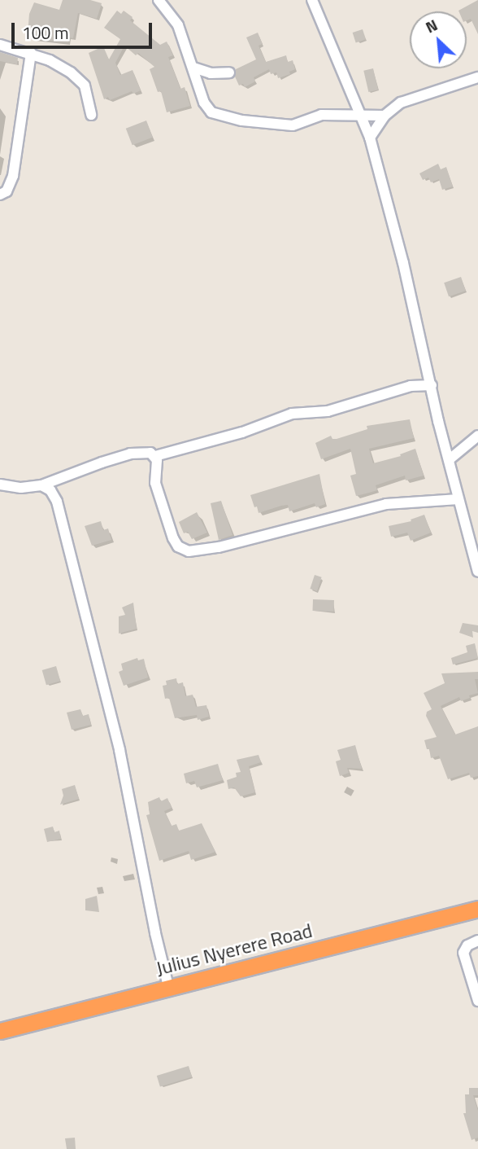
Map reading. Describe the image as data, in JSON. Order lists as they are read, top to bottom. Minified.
{"streets":{"highway":["Julius Nyerere Road"]},"scale_bar":"100 m","north":"top left"}
